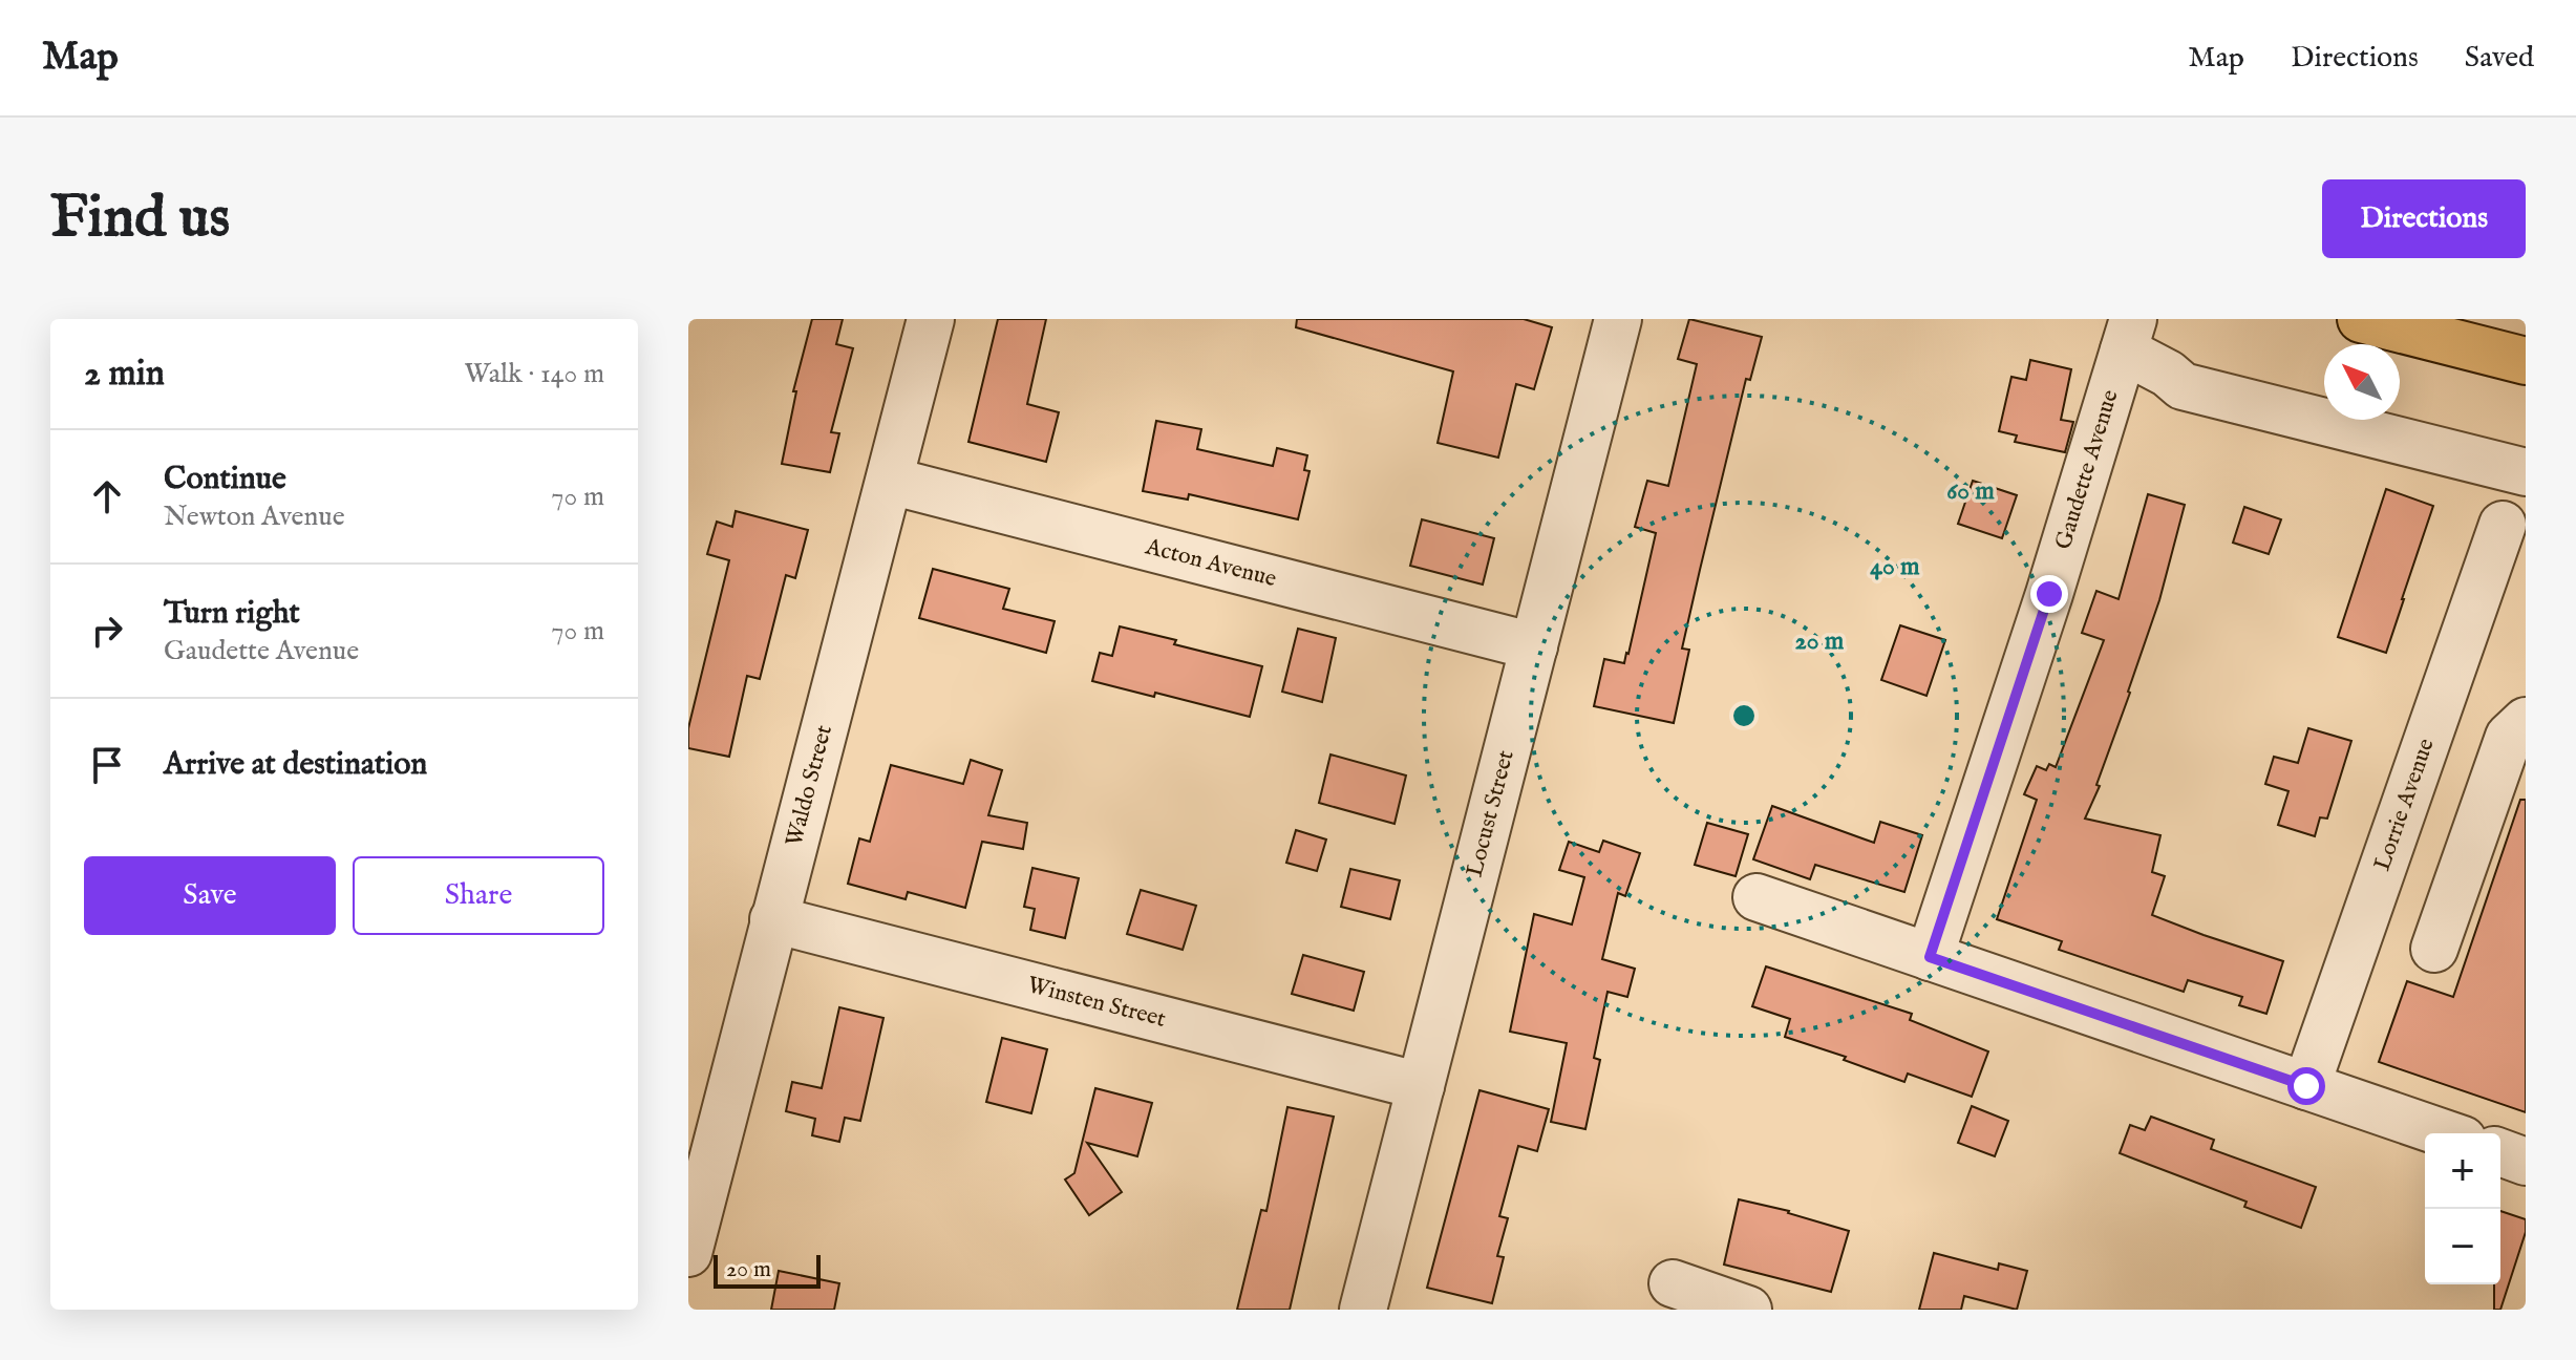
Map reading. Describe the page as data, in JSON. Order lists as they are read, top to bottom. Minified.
{"streets":{"street":["Gaudette Avenue","Acton Avenue","Waldo Street","Lorrie Avenue","Locust Street","Winsten Street"]},"crossings":[["Acton Avenue","Waldo Street"],["Acton Avenue","Locust Street"],["Waldo Street","Winsten Street"],["Locust Street","Winsten Street"]],"scale_bar":"20 m","north":"top left","page":{"header":"Map","nav":["Map","Directions","Saved"],"buttons":["Directions",["Save","Share"]],"title":"Find us","heading":["2 min","Walk · 140 m"],"list":[["Continue","Newton Avenue","70 m"],["Turn right","Gaudette Avenue","70 m"],"Arrive at destination"],"map_buttons":["+","−"],"scale":"20 m"},"rings":["60 m","40 m","20 m"]}
